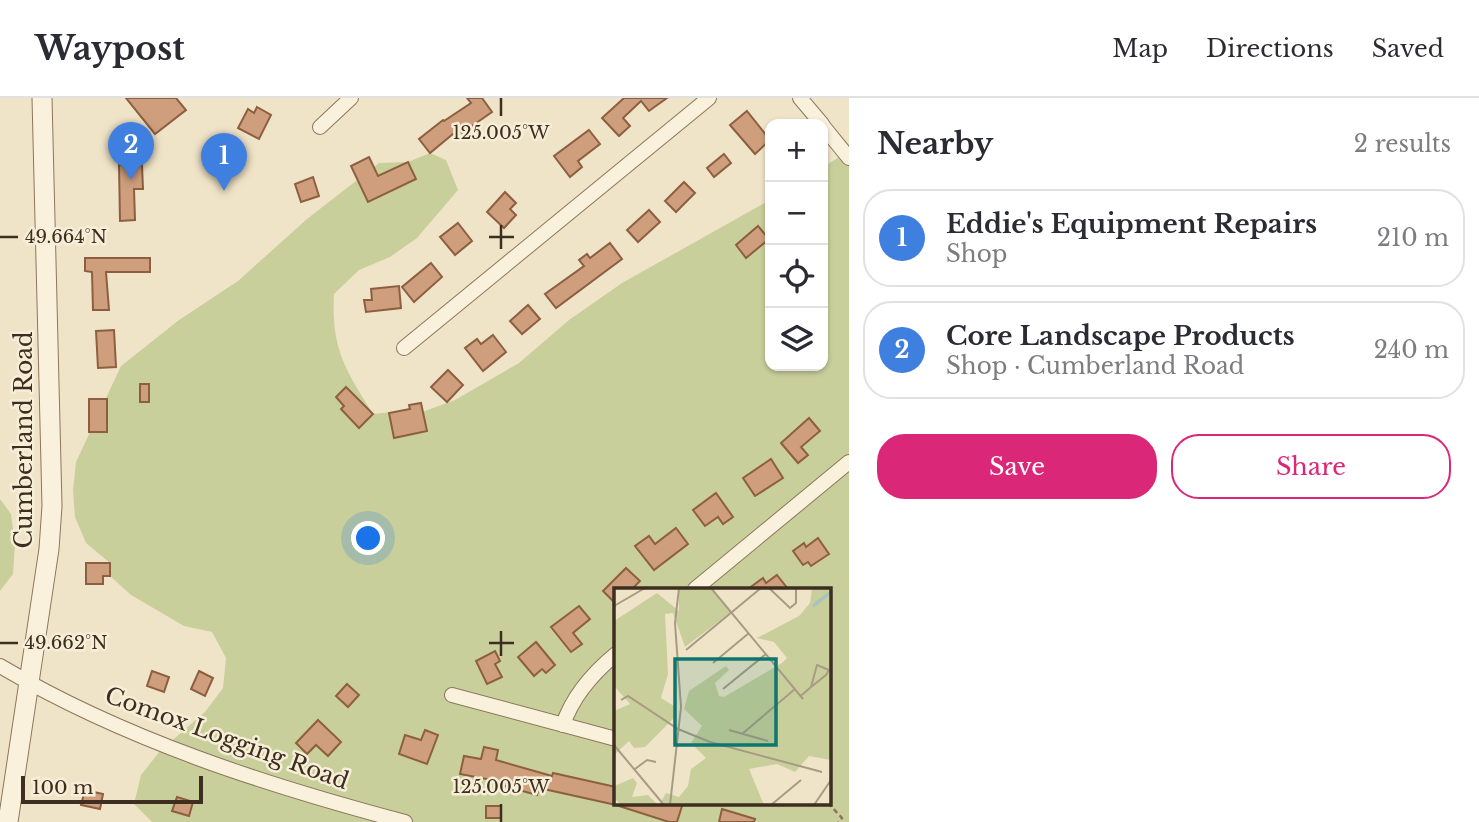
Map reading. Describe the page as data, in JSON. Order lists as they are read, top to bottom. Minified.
{"streets":{"street":["Cumberland Road","Comox Logging Road"]},"crossings":[["Cumberland Road","Comox Logging Road"]],"scale_bar":"100 m","page":{"header":"Waypost","nav":["Map","Directions","Saved"],"heading":["Nearby","2 results"],"map_buttons":["+","−"],"pins":["2","1"],"list":[{"mark":"1","name":"Eddie's Equipment Repairs","note":"Shop","value":"210 m"},{"mark":"2","name":"Core Landscape Products","note":"Shop · Cumberland Road","value":"240 m"}],"buttons":["Save","Share"],"scale":"100 m"},"coordinates":["125.005°W","49.664°N","49.662°N"]}
